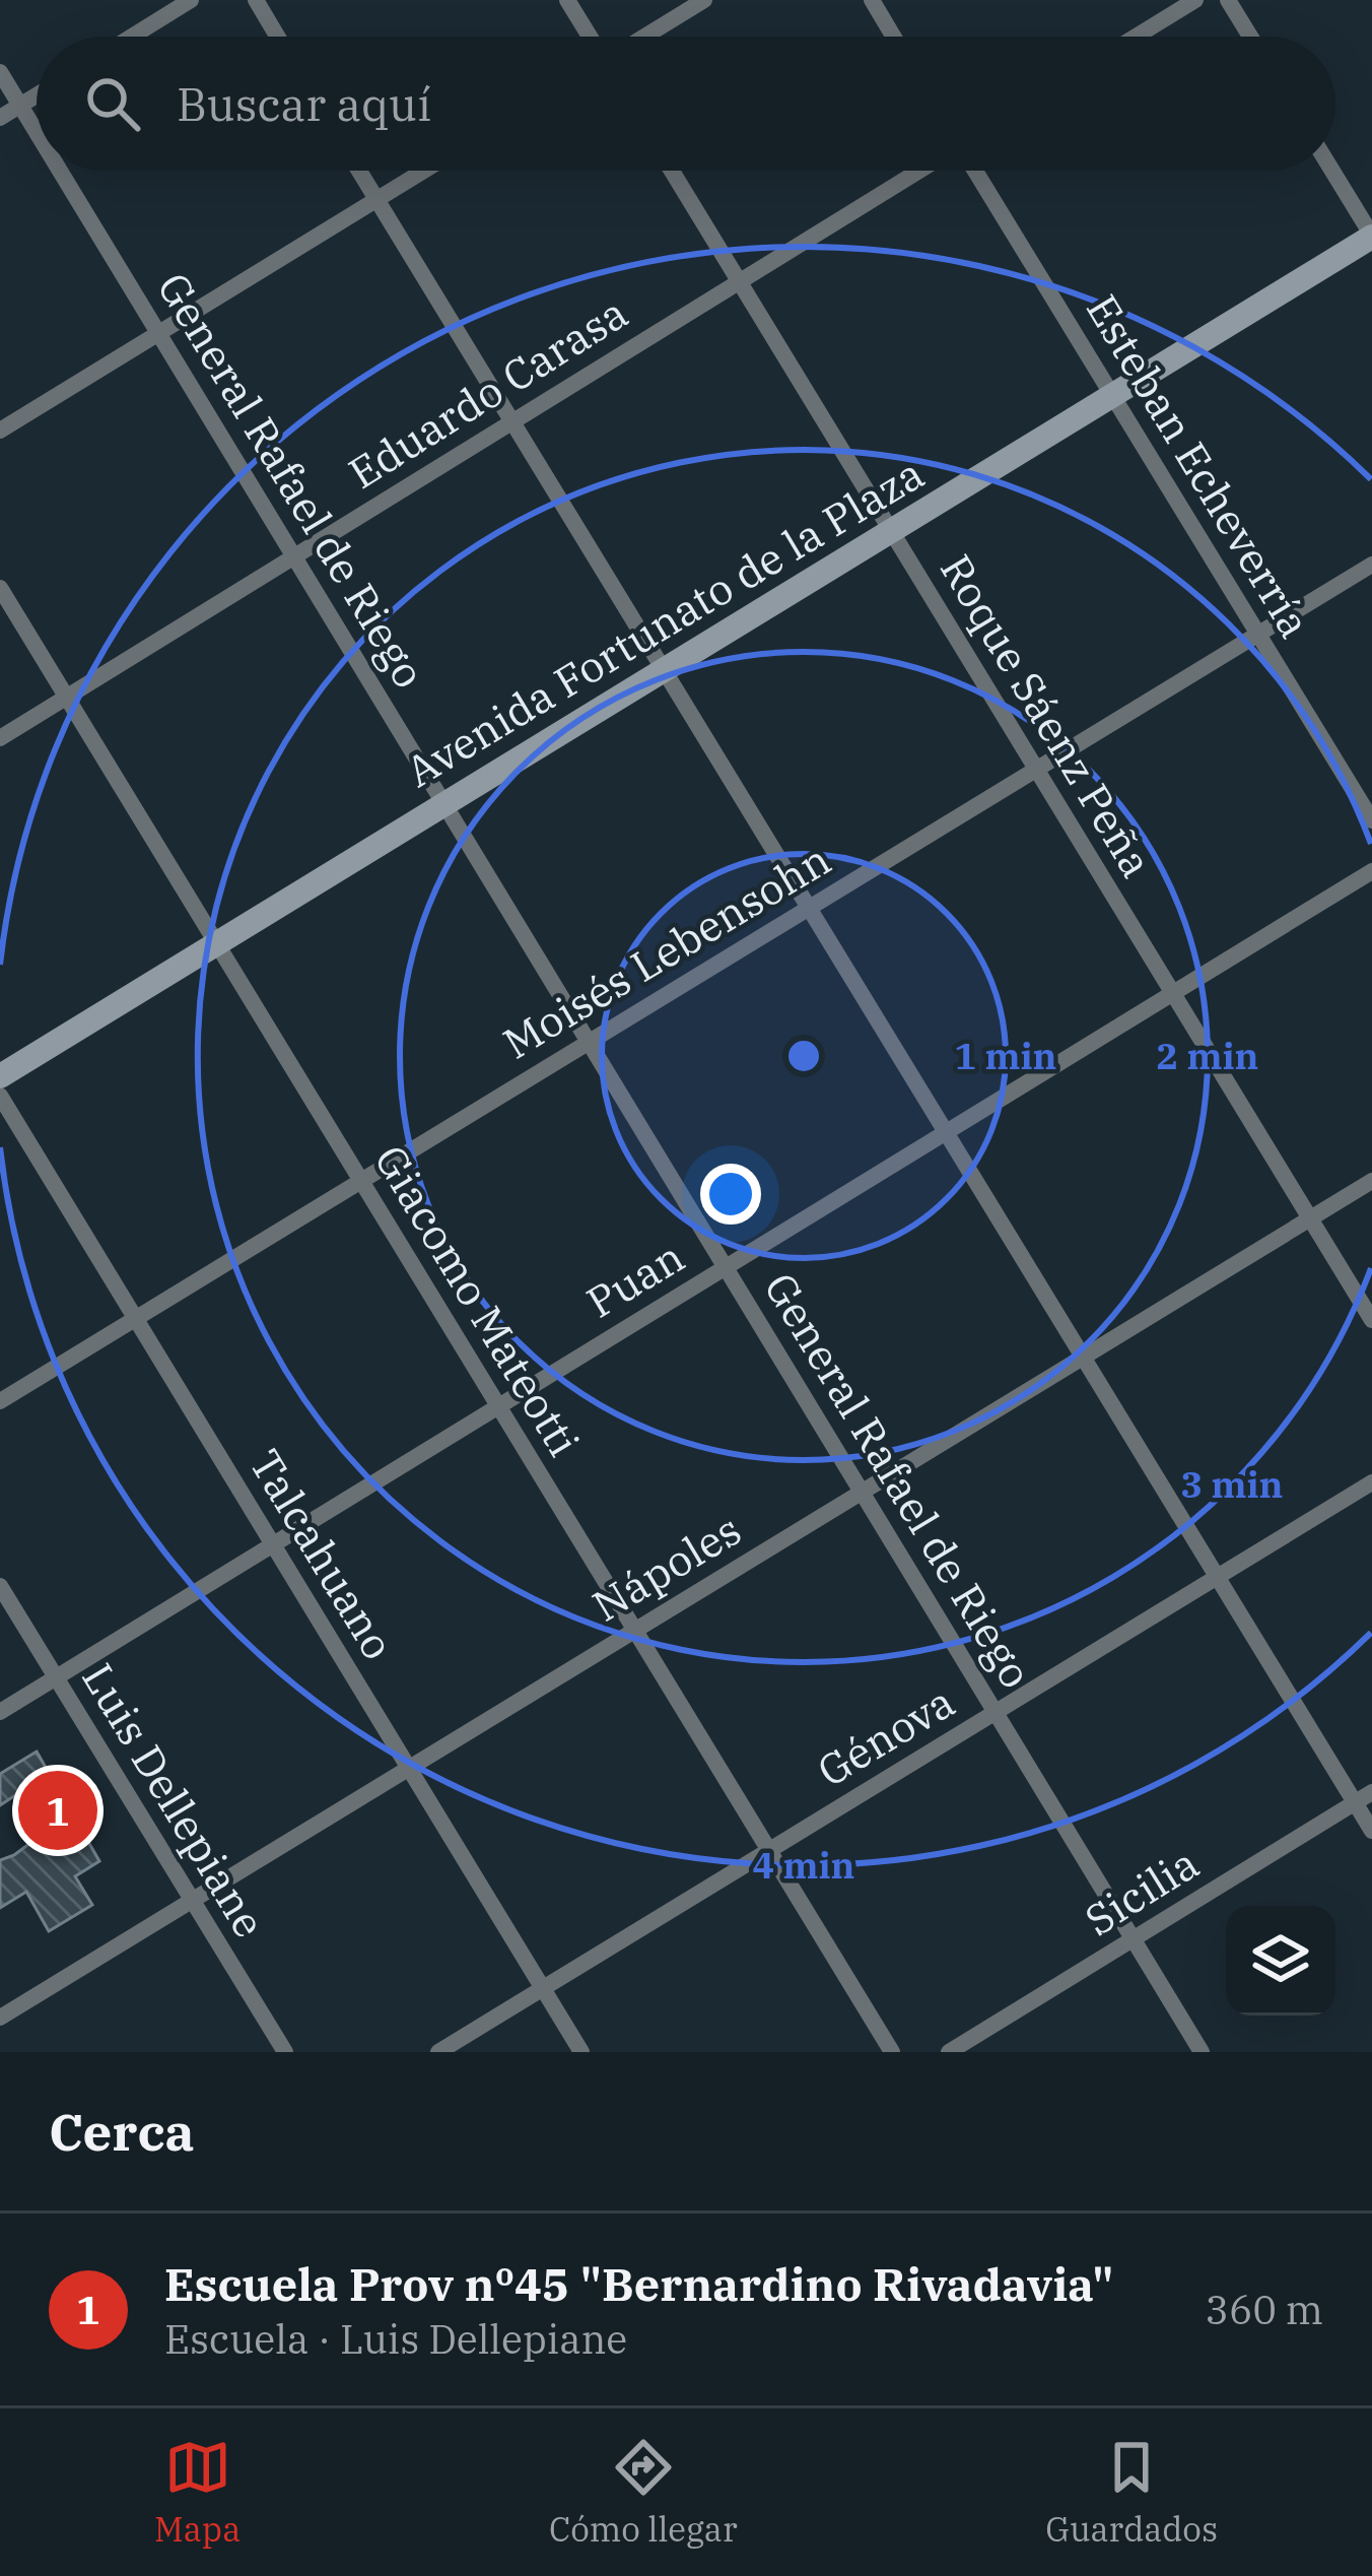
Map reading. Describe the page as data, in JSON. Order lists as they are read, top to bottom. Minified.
{"streets":{"main road":["Avenida Fortunato de la Plaza"],"street":["Eduardo Carasa","Esteban Echeverría","General Rafael de Riego","Roque Sáenz Peña","Moisés Lebensohn","Puan","Giacomo Mateotti","Talcahuano","Nápoles","Génova","Luis Dellepiane","Sicilia"]},"crossings":[["Eduardo Carasa","General Rafael de Riego"],["Eduardo Carasa","Roque Sáenz Peña"],["Eduardo Carasa","Giacomo Mateotti"],["Esteban Echeverría","Avenida Fortunato de la Plaza"],["Esteban Echeverría","Moisés Lebensohn"],["General Rafael de Riego","Avenida Fortunato de la Plaza"],["General Rafael de Riego","Moisés Lebensohn"],["General Rafael de Riego","Puan"],["General Rafael de Riego","Nápoles"],["General Rafael de Riego","Génova"],["General Rafael de Riego","Sicilia"],["Avenida Fortunato de la Plaza","Roque Sáenz Peña"],["Avenida Fortunato de la Plaza","Giacomo Mateotti"],["Roque Sáenz Peña","Moisés Lebensohn"],["Roque Sáenz Peña","Puan"],["Roque Sáenz Peña","Nápoles"],["Moisés Lebensohn","Giacomo Mateotti"],["Moisés Lebensohn","Talcahuano"],["Puan","Giacomo Mateotti"],["Puan","Talcahuano"],["Puan","Luis Dellepiane"],["Giacomo Mateotti","Nápoles"],["Giacomo Mateotti","Génova"],["Talcahuano","Nápoles"],["Talcahuano","Génova"],["Nápoles","Luis Dellepiane"]],"page":{"search":"Buscar aquí","pins":"1","heading":"Cerca","list":[{"mark":"1","name":"Escuela Prov nº45 \"Bernardino Rivadavia\"","note":"Escuela · Luis Dellepiane","value":"360 m"}],"nav":["Mapa","Cómo llegar","Guardados"]},"rings":["1 min","2 min","3 min","4 min"]}
